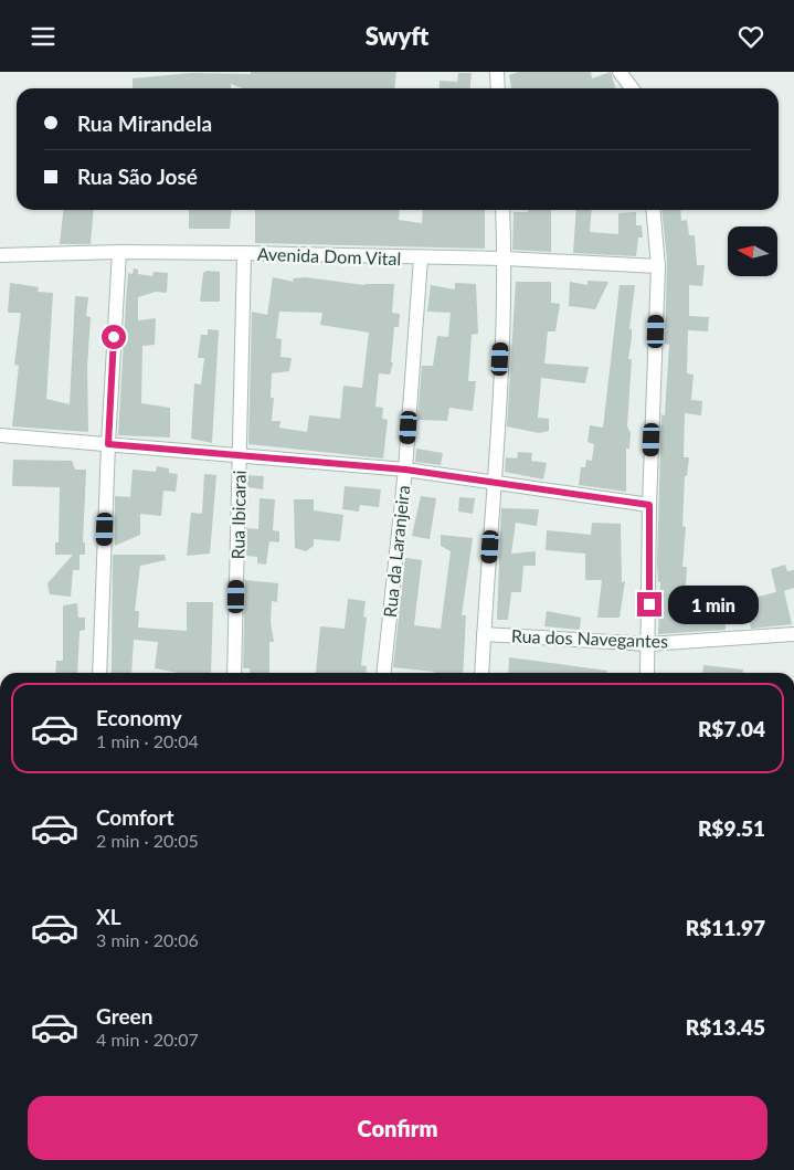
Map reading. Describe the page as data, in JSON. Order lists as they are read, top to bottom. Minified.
{"streets":{"street":["Avenida Dom Vital","Rua Ibicarai","Rua da Laranjeira","Rua dos Navegantes"]},"crossings":[["Avenida Dom Vital","Rua Ibicarai"],["Avenida Dom Vital","Rua da Laranjeira"]],"north":"left","page":{"header":"Swyft","banner":["Rua Mirandela","Rua São José"],"bubble":"1 min","list":[{"name":"Economy","note":"1 min · 20:04","value":"R$7.04"},{"name":"Comfort","note":"2 min · 20:05","value":"R$9.51"},{"name":"XL","note":"3 min · 20:06","value":"R$11.97"},{"name":"Green","note":"4 min · 20:07","value":"R$13.45"}],"buttons":"Confirm"}}
